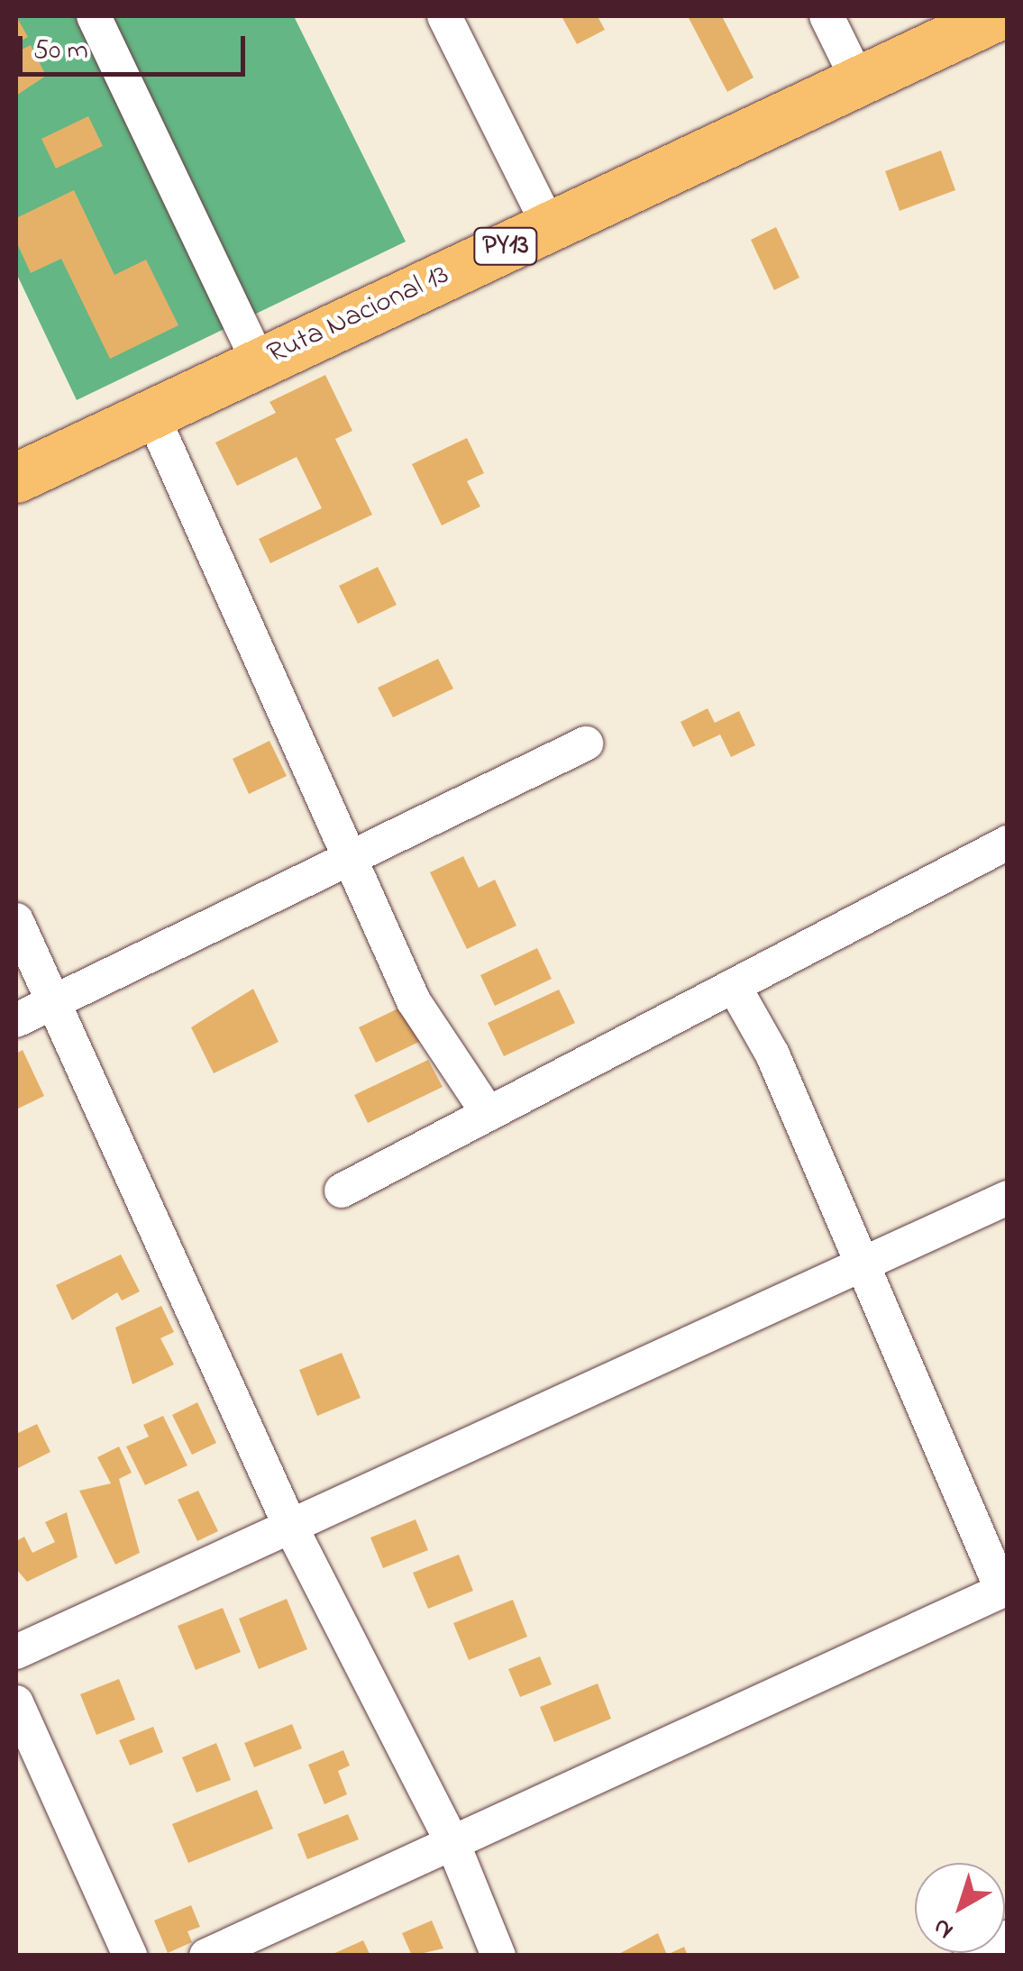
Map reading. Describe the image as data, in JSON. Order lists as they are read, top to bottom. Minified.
{"streets":{"highway":["PY13","Ruta Nacional 13"]},"scale_bar":"50 m","north":"bottom left"}
